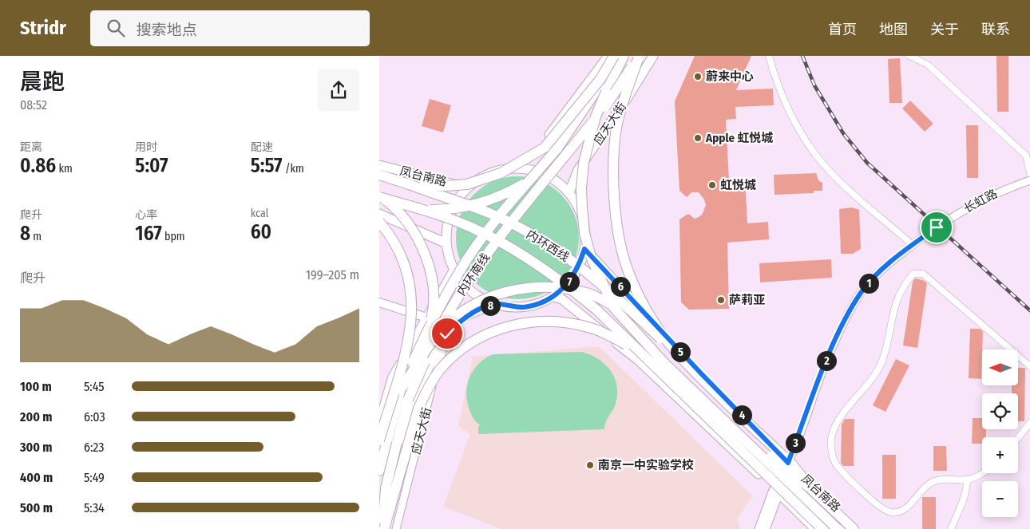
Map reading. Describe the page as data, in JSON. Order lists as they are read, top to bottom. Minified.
{"streets":{"highway":["凤台南路","内环西线","内环南线"],"main road":["应天大街"],"street":["长虹路"]},"crossings":[["应天大街","凤台南路"],["凤台南路","长虹路"],["凤台南路","内环西线"]],"places":["蔚来中心","Apple 虹悦城","虹悦城","萨莉亚","南京一中实验学校"],"north":"left","page":{"header":"Stridr","search":"搜索地点","nav":["首页","地图","关于","联系"],"heading":["晨跑","08:52"],"stats":[["距离","0.86 km"],["用时","5:07"],["配速","5:57 /km"],["爬升","8 m"],["心率","167 bpm"],["kcal","60"]],"chart":["爬升","199–205 m"],"pins":["7","1","6","8","5","2","4","3"],"map_buttons":["+","−"],"list":[{"name":"100 m","note":"5:45"},{"name":"200 m","note":"6:03"},{"name":"300 m","note":"6:23"},{"name":"400 m","note":"5:49"},{"name":"500 m","note":"5:34"}]}}
